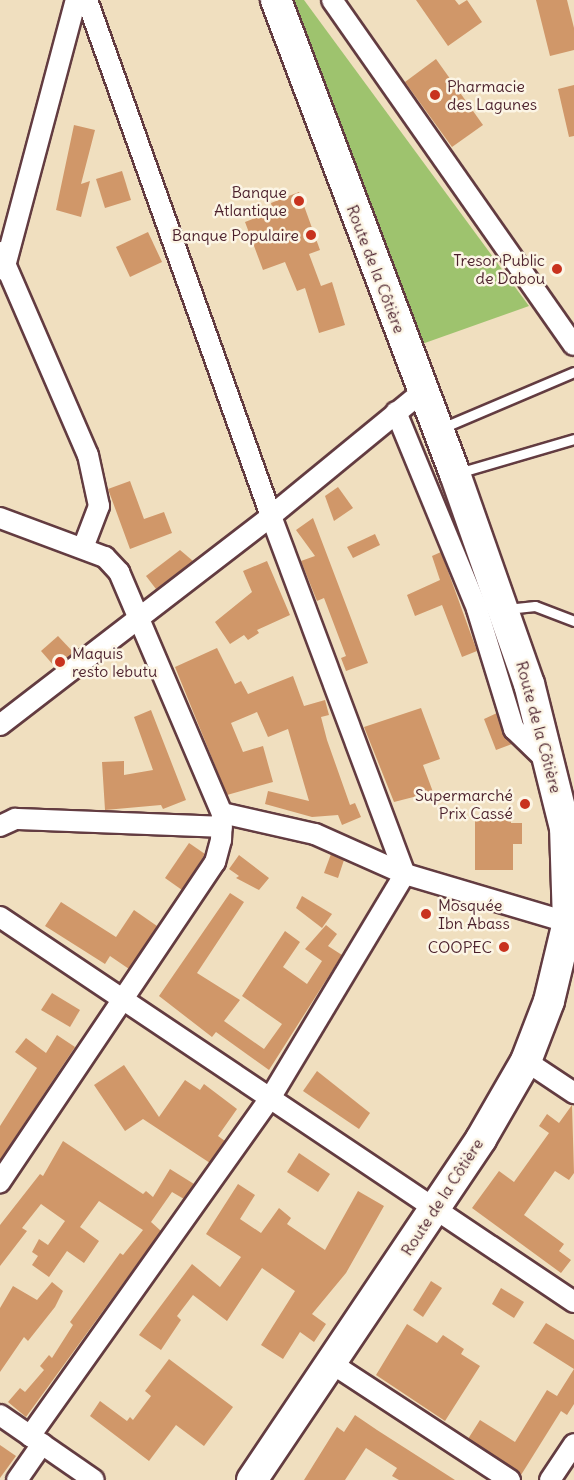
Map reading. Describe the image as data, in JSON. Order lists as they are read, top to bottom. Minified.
{"streets":{"main road":["Route de la Côtière"]},"places":["Pharmacie des Lagunes","Banque Atlantique","Banque Populaire","Tresor Public de Dabou","Maquis resto lebutu","Supermarché Prix Cassé","Mosquée Ibn Abass","COOPEC"]}
